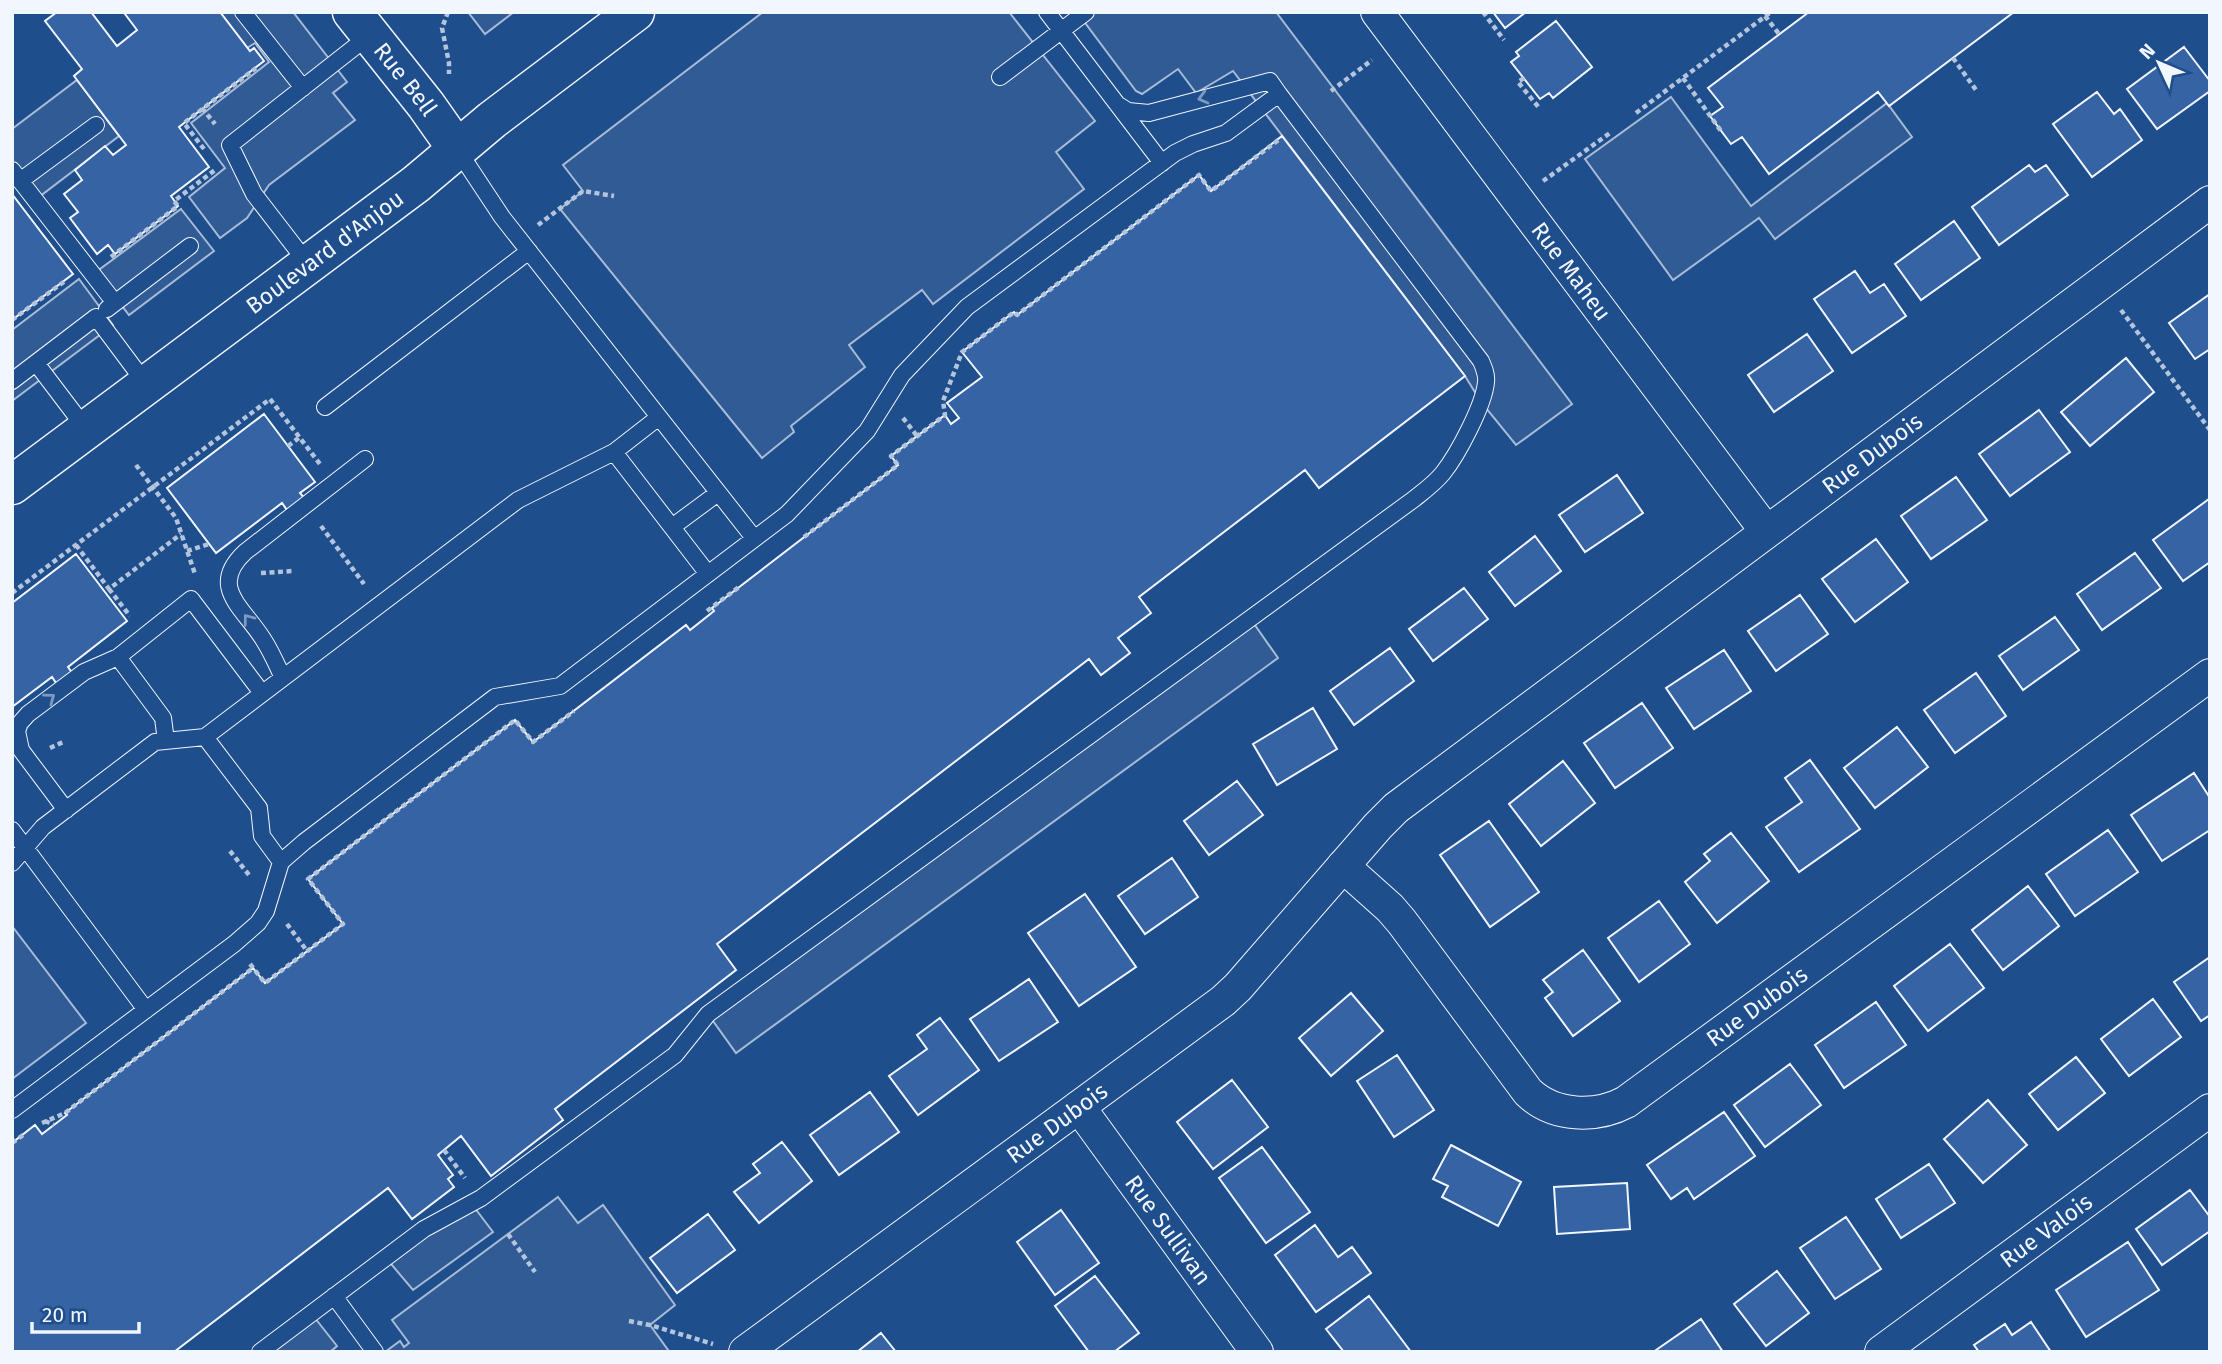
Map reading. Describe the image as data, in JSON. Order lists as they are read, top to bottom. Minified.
{"streets":{"street":["Rue Bell","Boulevard d'Anjou","Rue Maheu","Rue Dubois","Rue Sullivan","Rue Valois"]},"crossings":[["Rue Bell","Boulevard d'Anjou"],["Rue Maheu","Rue Dubois"],["Rue Dubois","Rue Sullivan"]],"scale_bar":"20 m","north":"top left"}
